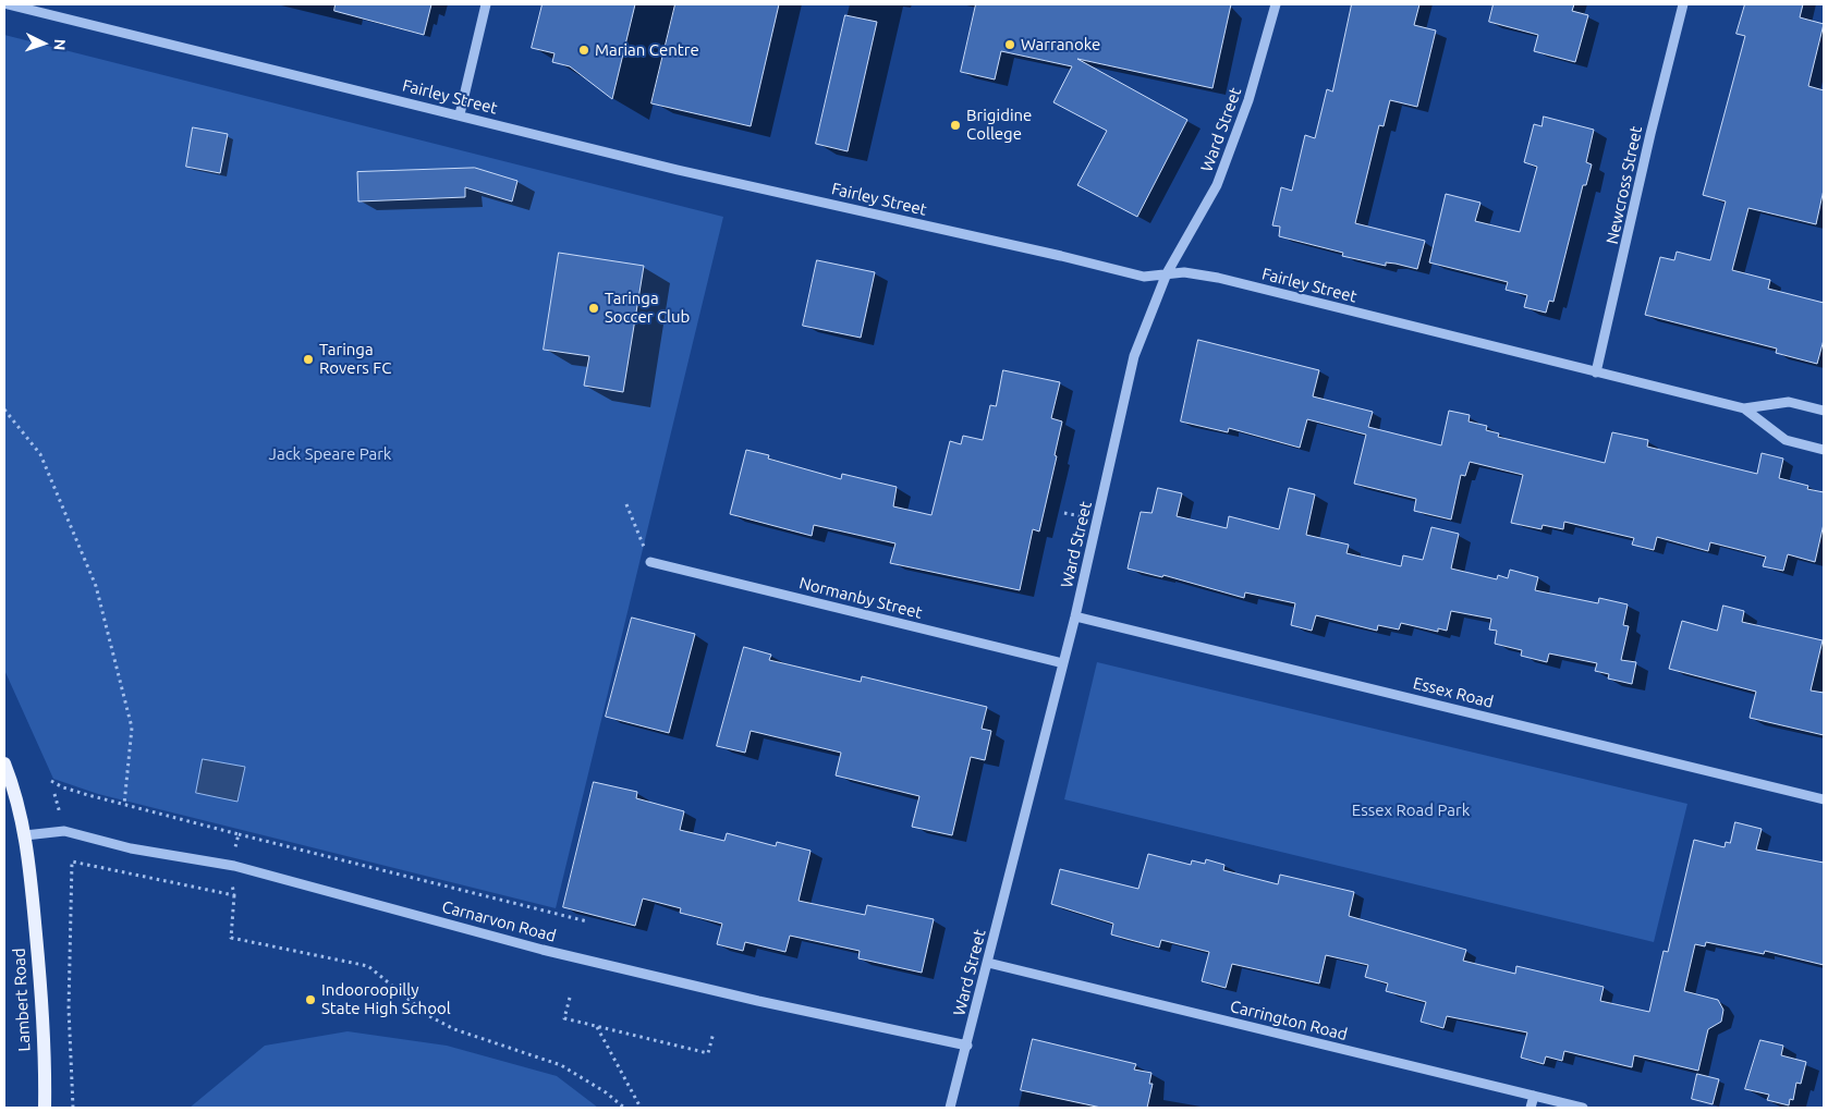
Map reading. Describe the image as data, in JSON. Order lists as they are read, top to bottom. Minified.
{"streets":{"main road":["Lambert Road"],"street":["Fairley Street","Ward Street","Newcross Street","Normanby Street","Essex Road","Carnarvon Road","Carrington Road"]},"crossings":[["Fairley Street","Ward Street"],["Fairley Street","Newcross Street"],["Ward Street","Normanby Street"],["Ward Street","Essex Road"],["Ward Street","Carnarvon Road"],["Ward Street","Carrington Road"],["Carnarvon Road","Lambert Road"]],"parks":["Jack Speare Park","Essex Road Park"],"places":["Warranoke","Marian Centre","Brigidine College","Taringa Soccer Club","Taringa Rovers FC","Indooroopilly State High School"],"north":"right"}
